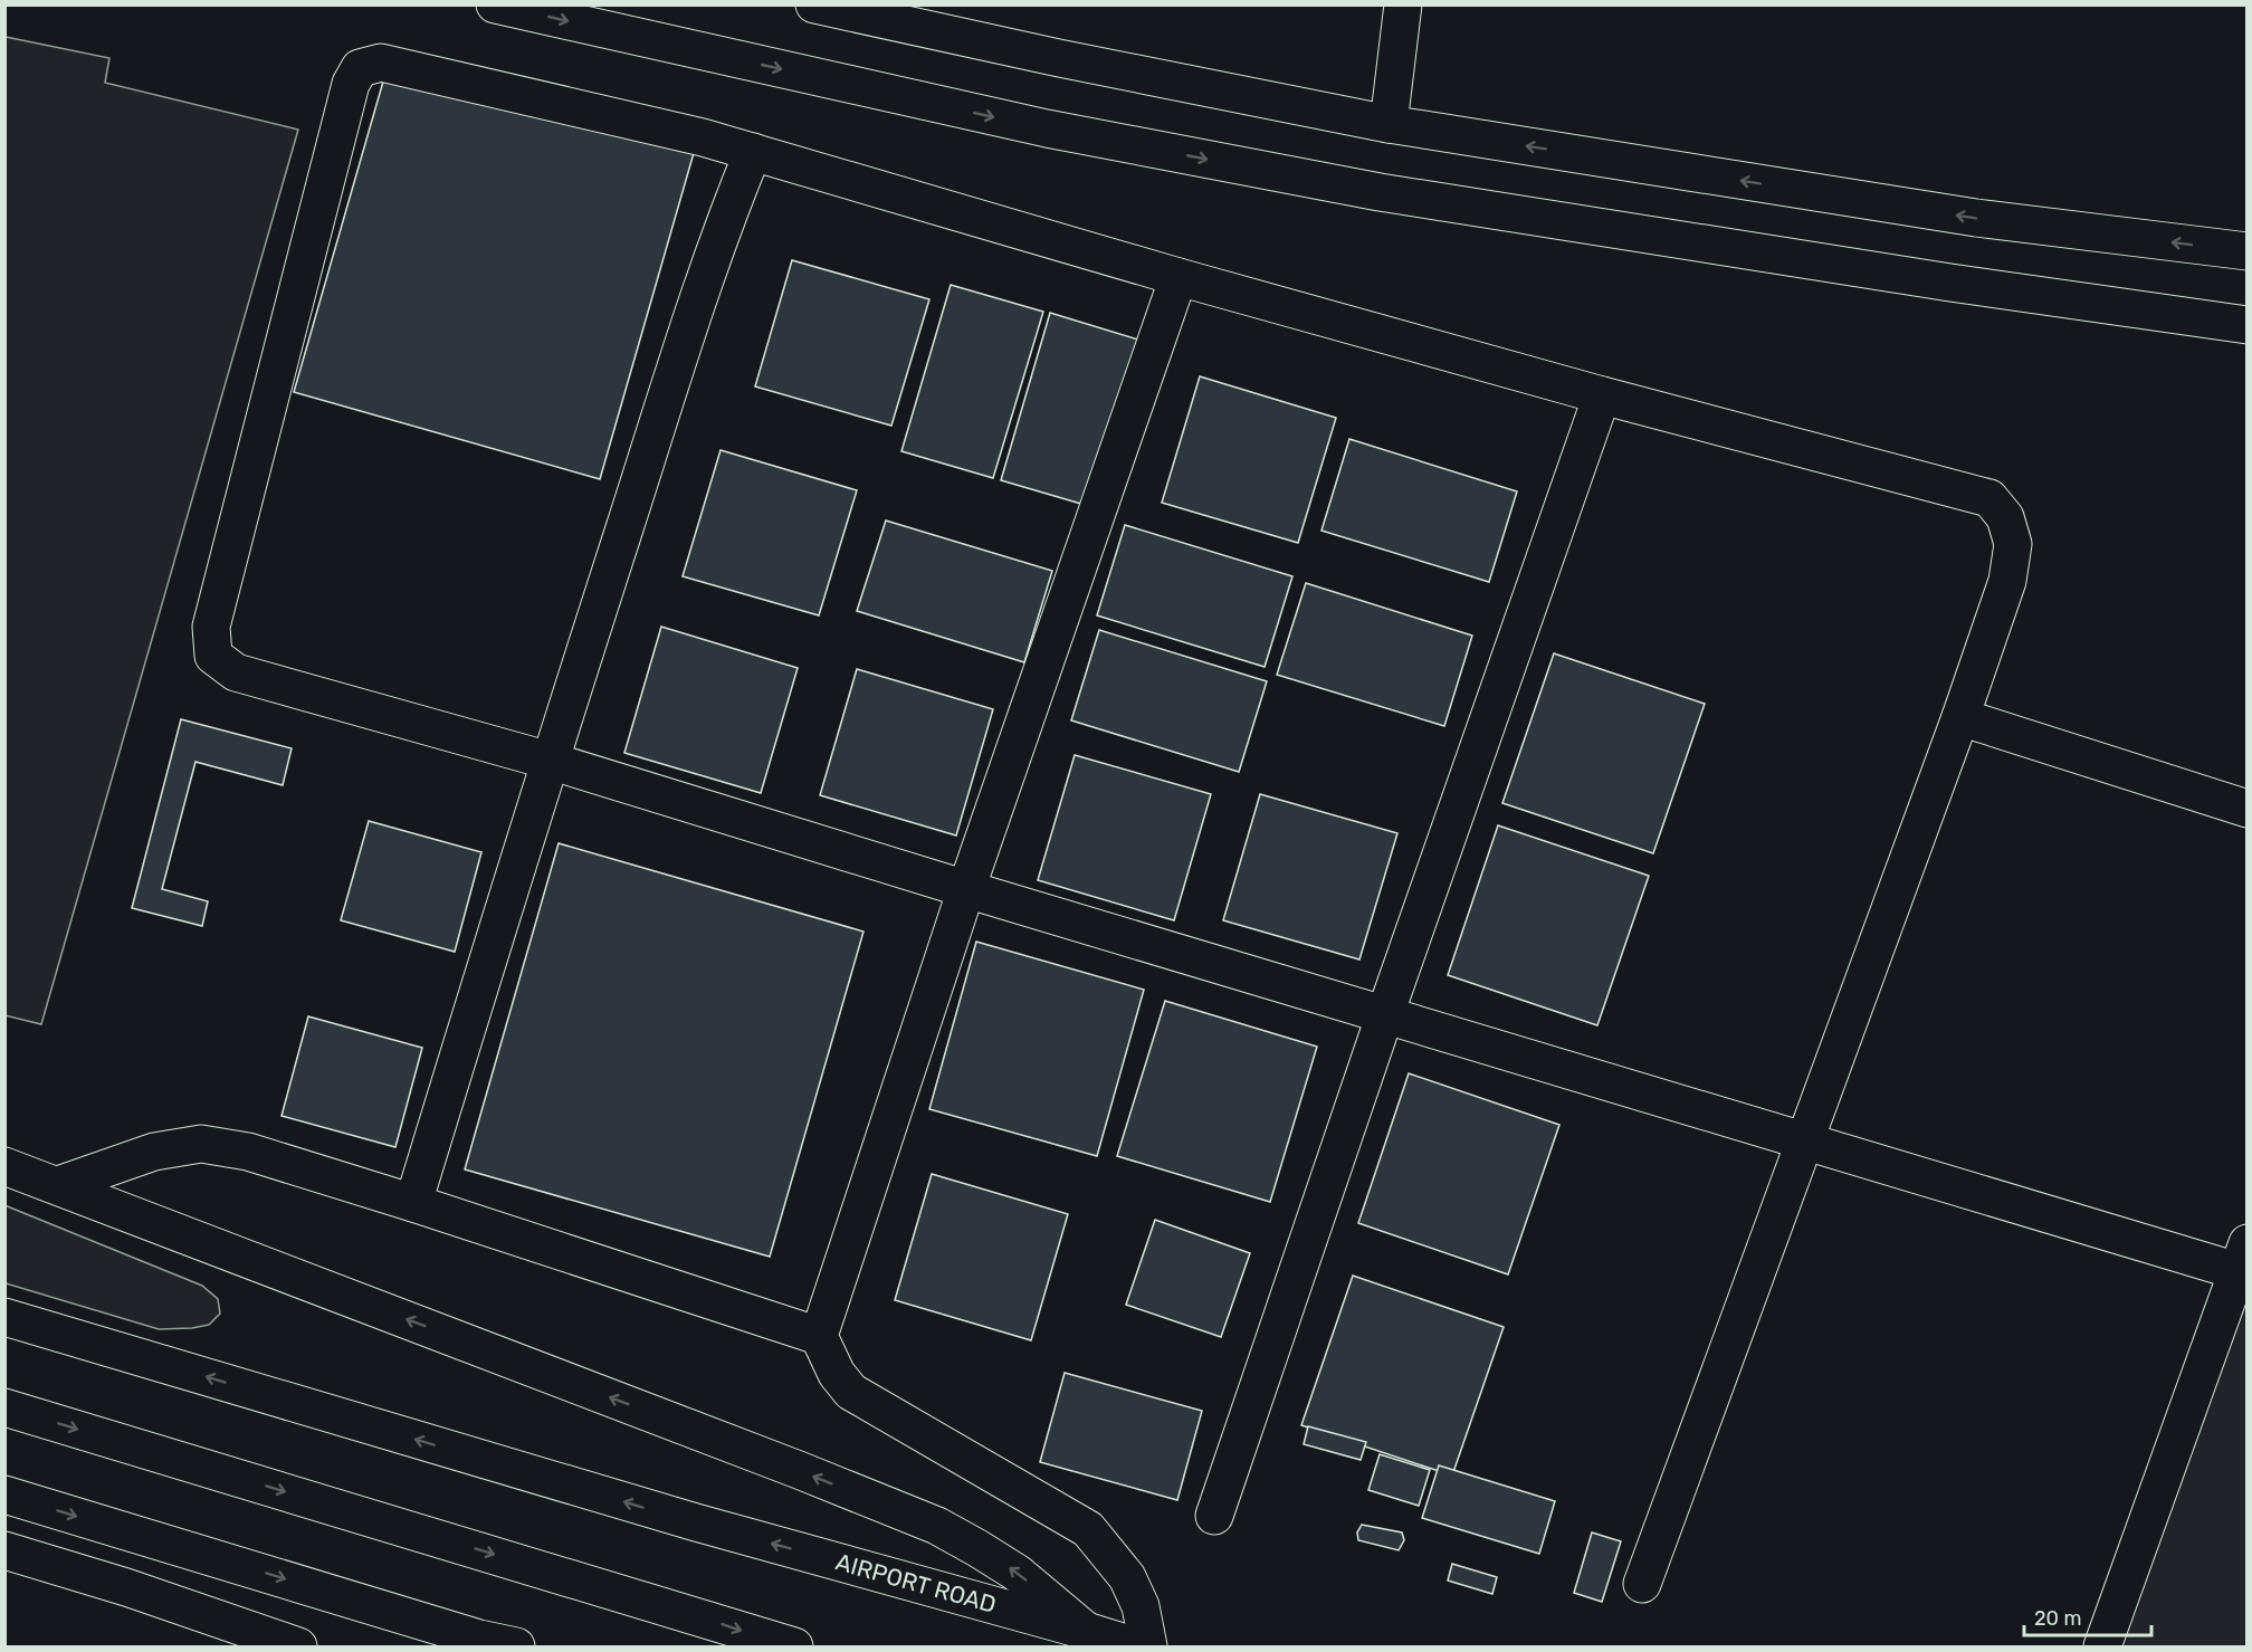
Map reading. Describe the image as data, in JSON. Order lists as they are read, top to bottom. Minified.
{"streets":{"main road":["AIRPORT ROAD"]},"scale_bar":"20 m"}
